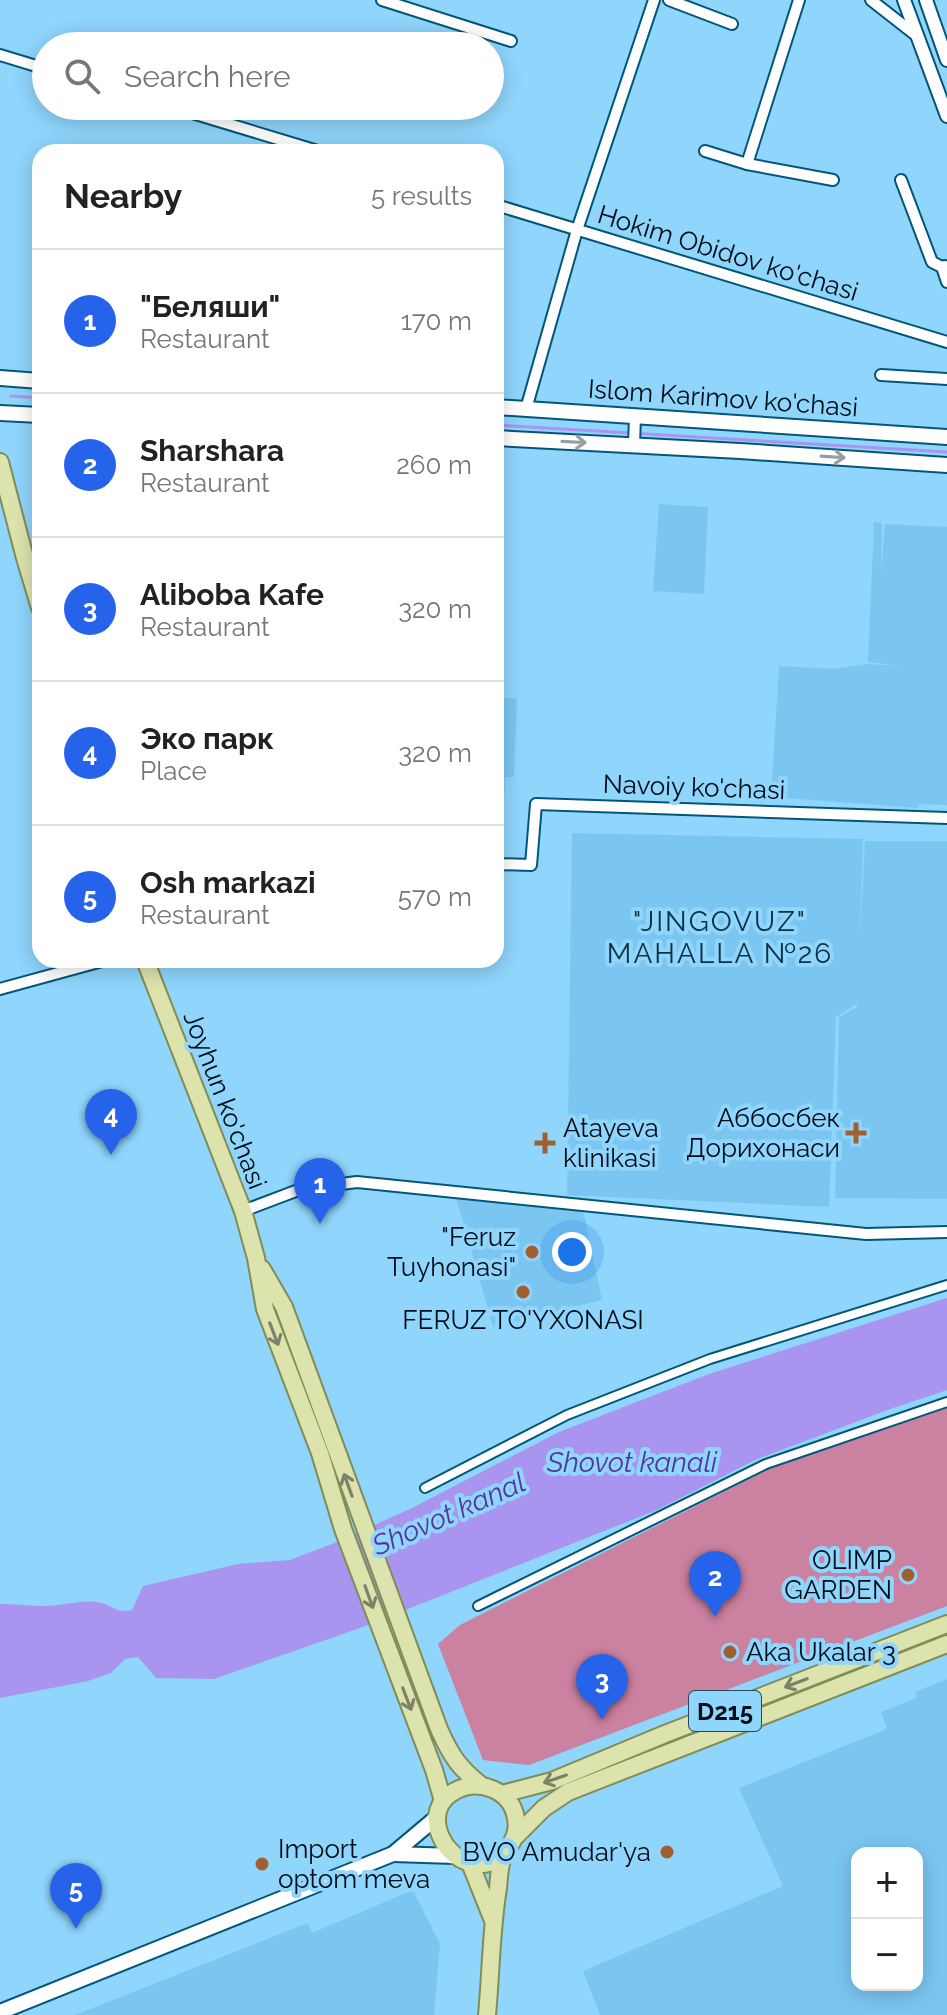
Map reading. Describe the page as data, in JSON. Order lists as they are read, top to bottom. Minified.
{"streets":{"main road":["Islom Karimov ko'chasi","Joyhun ko'chasi","D215"],"street":["Hokim Obidov ko'chasi","Navoiy ko'chasi"]},"districts":["\"JINGOVUZ\" MAHALLA №26"],"water":["Shovot kanali","Shovot kanal"],"places":{"health":["Аббосбек Дорихонаси","Atayeva klinikasi"],"other":["\"Feruz Tuyhonasi\"","FERUZ TO'YXONASI","OLIMP GARDEN","Aka Ukalar 3","BVO Amudar'ya","Import optom meva"]},"page":{"search":"Search here","heading":["Nearby","5 results"],"list":[{"mark":"1","name":"\"Беляши\"","note":"Restaurant","value":"170 m"},{"mark":"2","name":"Sharshara","note":"Restaurant","value":"260 m"},{"mark":"3","name":"Aliboba Kafe","note":"Restaurant","value":"320 m"},{"mark":"4","name":"Эко парк","note":"Place","value":"320 m"},{"mark":"5","name":"Osh markazi","note":"Restaurant","value":"570 m"}],"pins":["4","1","2","3","5"],"map_buttons":["+","−"]}}
